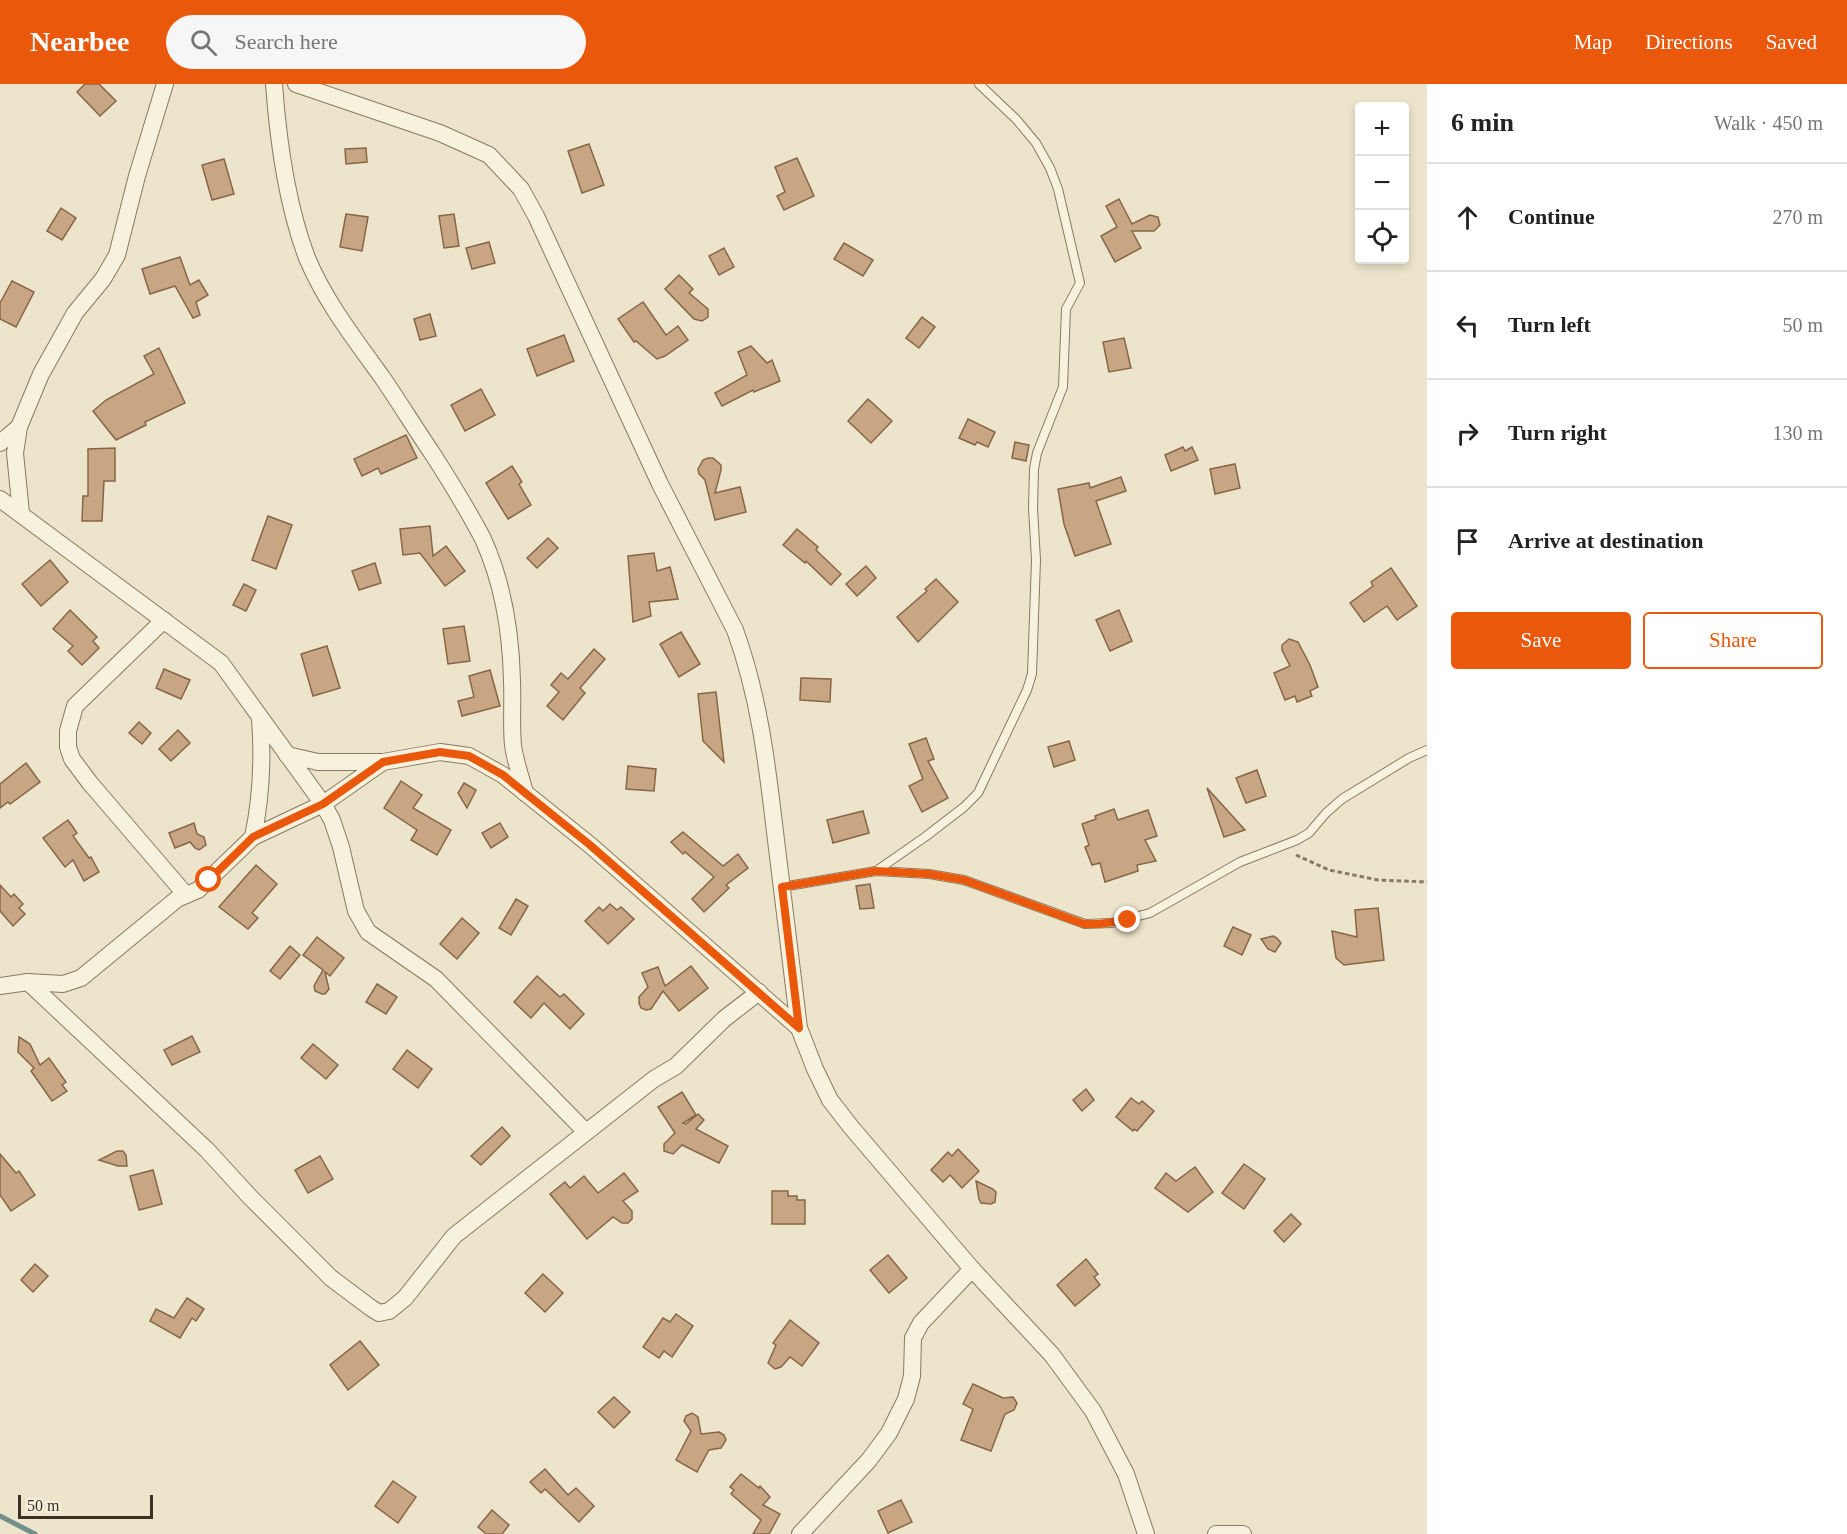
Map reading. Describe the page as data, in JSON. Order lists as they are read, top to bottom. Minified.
{"scale_bar":"50 m","page":{"header":"Nearbee","search":"Search here","nav":["Map","Directions","Saved"],"heading":["6 min","Walk · 450 m"],"map_buttons":["+","−"],"list":[["Continue","270 m"],["Turn left","50 m"],["Turn right","130 m"],"Arrive at destination"],"buttons":["Save","Share"],"scale":"50 m"}}
